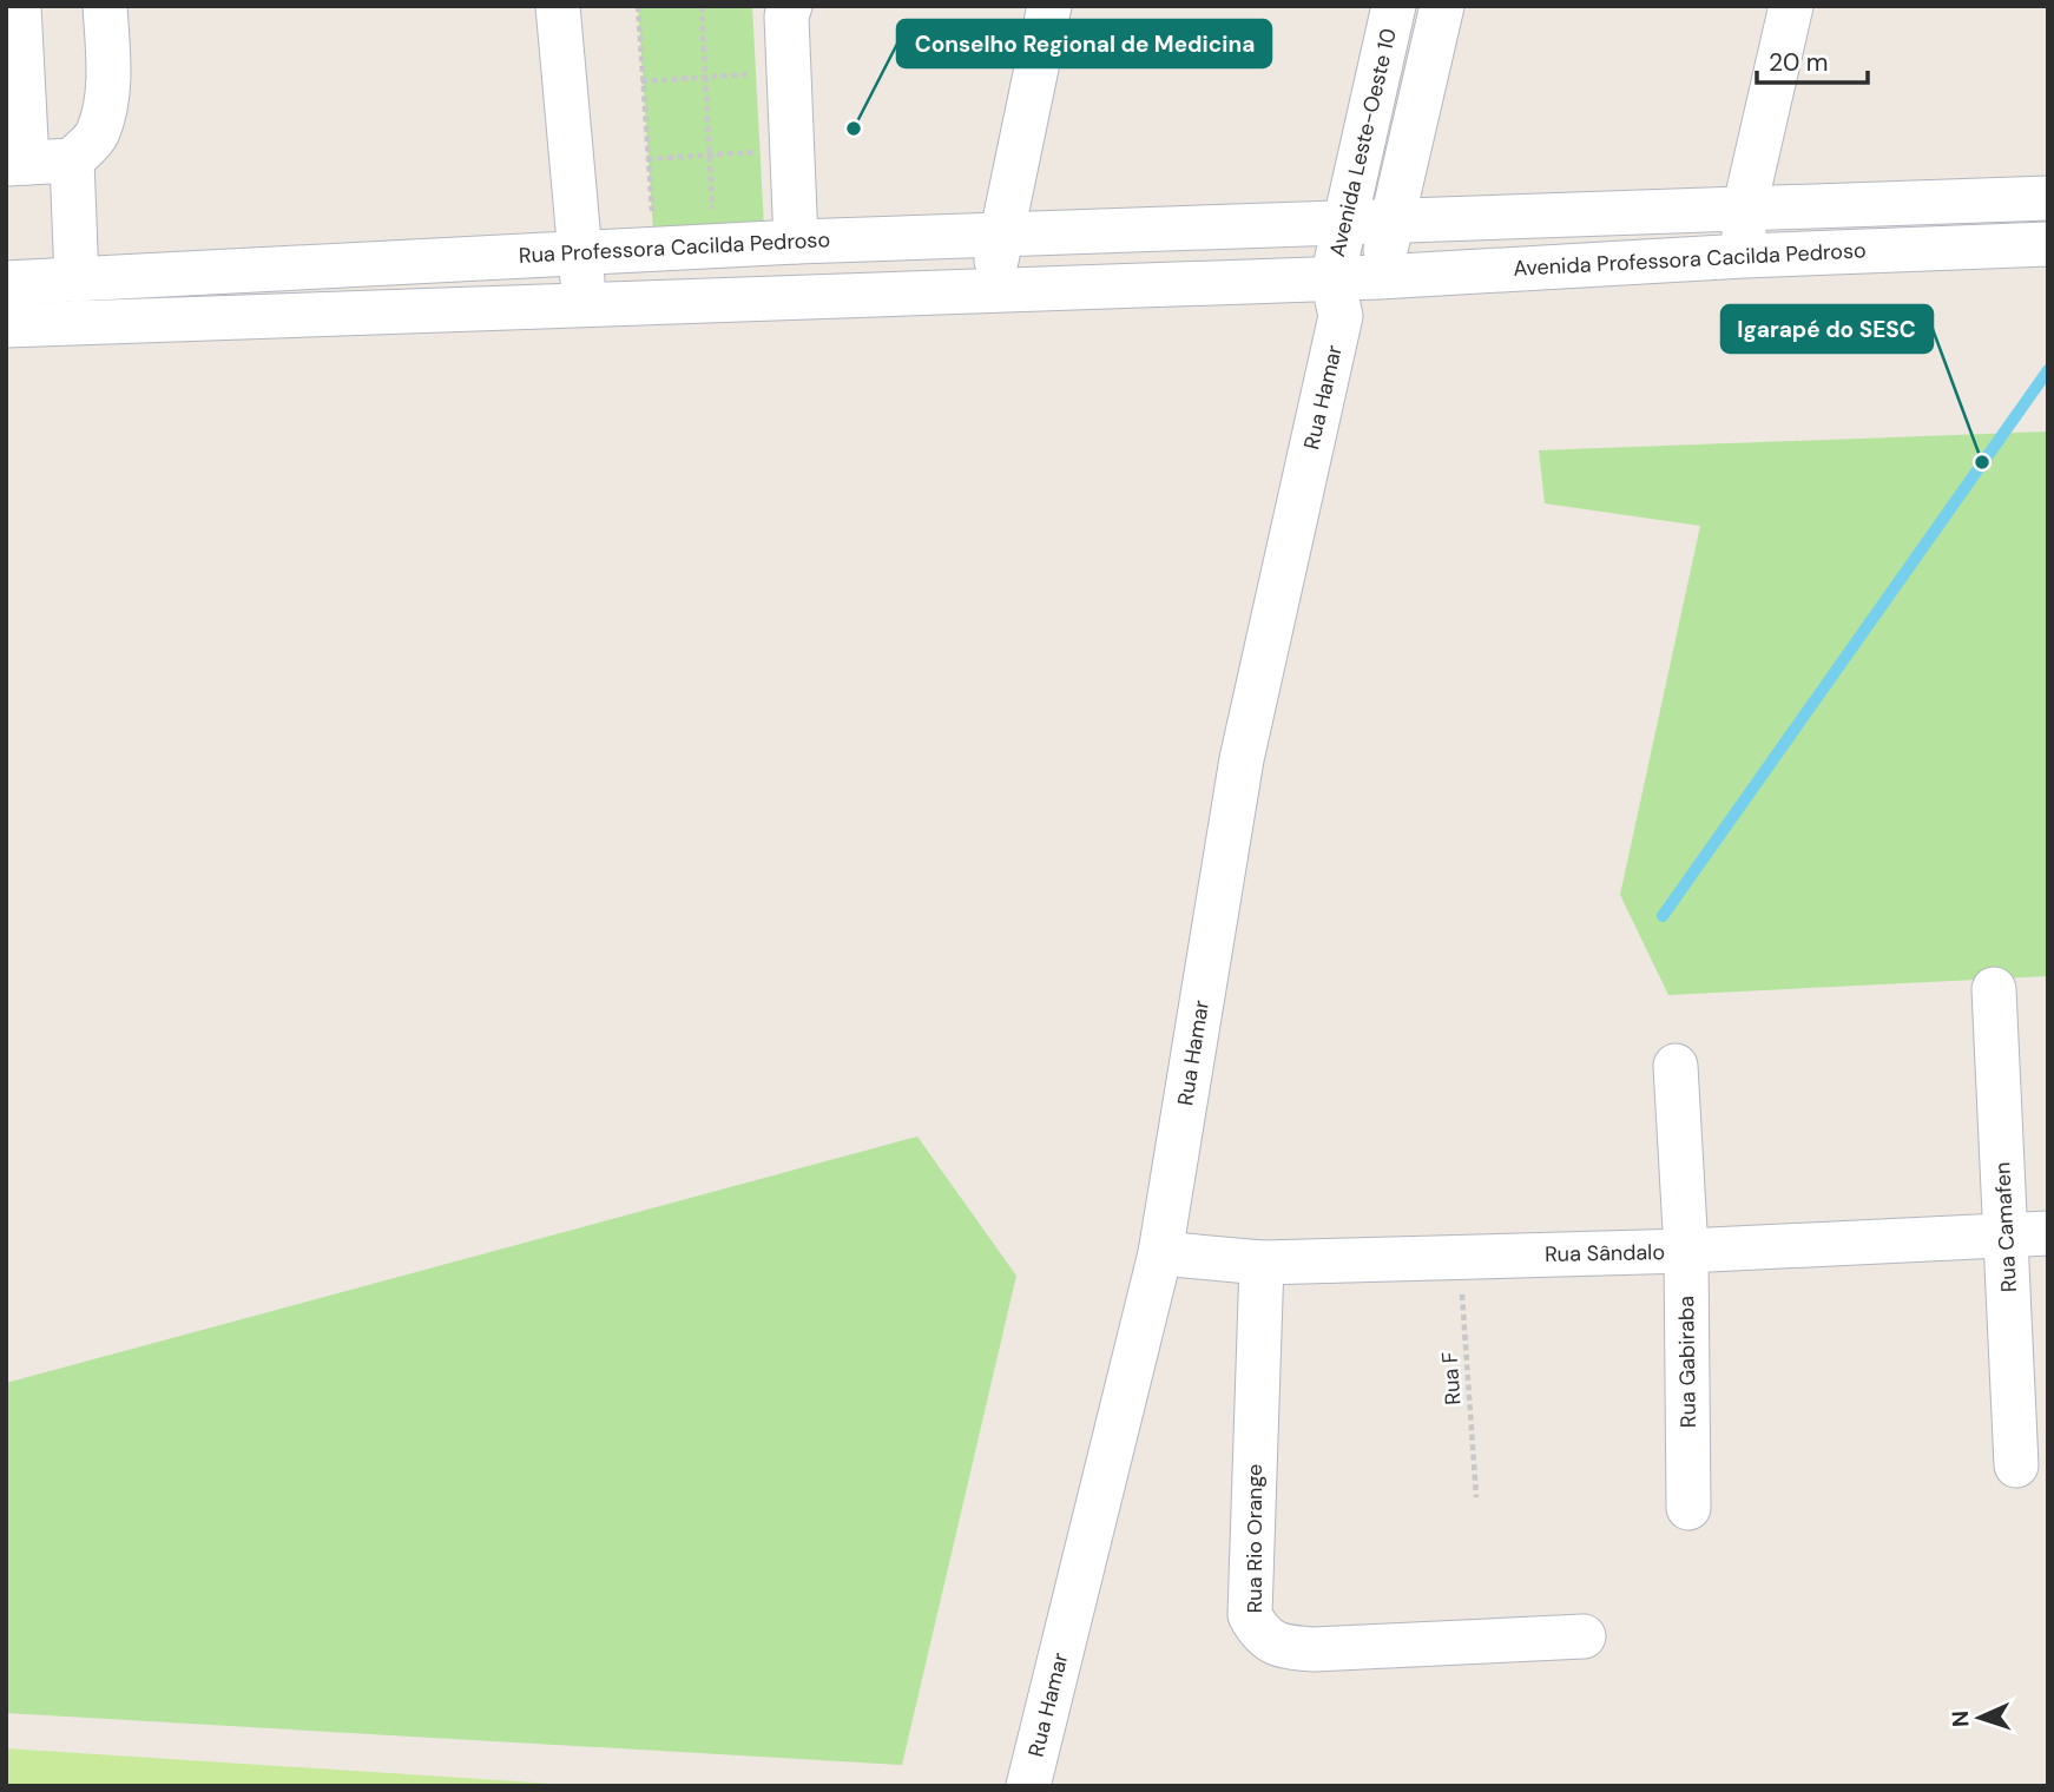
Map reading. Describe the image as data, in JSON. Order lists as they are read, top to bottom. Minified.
{"streets":{"street":["Avenida Leste-Oeste 10","Rua Professora Cacilda Pedroso","Avenida Professora Cacilda Pedroso","Rua Hamar","Rua Camafen","Rua Sândalo","Rua Gabiraba","Rua Rio Orange"],"path":["Rua F"]},"crossings":[["Avenida Leste-Oeste 10","Rua Professora Cacilda Pedroso"],["Avenida Leste-Oeste 10","Avenida Professora Cacilda Pedroso"],["Avenida Leste-Oeste 10","Rua Hamar"],["Avenida Professora Cacilda Pedroso","Rua Hamar"],["Rua Hamar","Rua Sândalo"],["Rua Camafen","Rua Sândalo"],["Rua Sândalo","Rua Gabiraba"],["Rua Sândalo","Rua F"],["Rua Sândalo","Rua Rio Orange"]],"places":["Conselho Regional de Medicina","Igarapé do SESC"],"scale_bar":"20 m","north":"left"}
